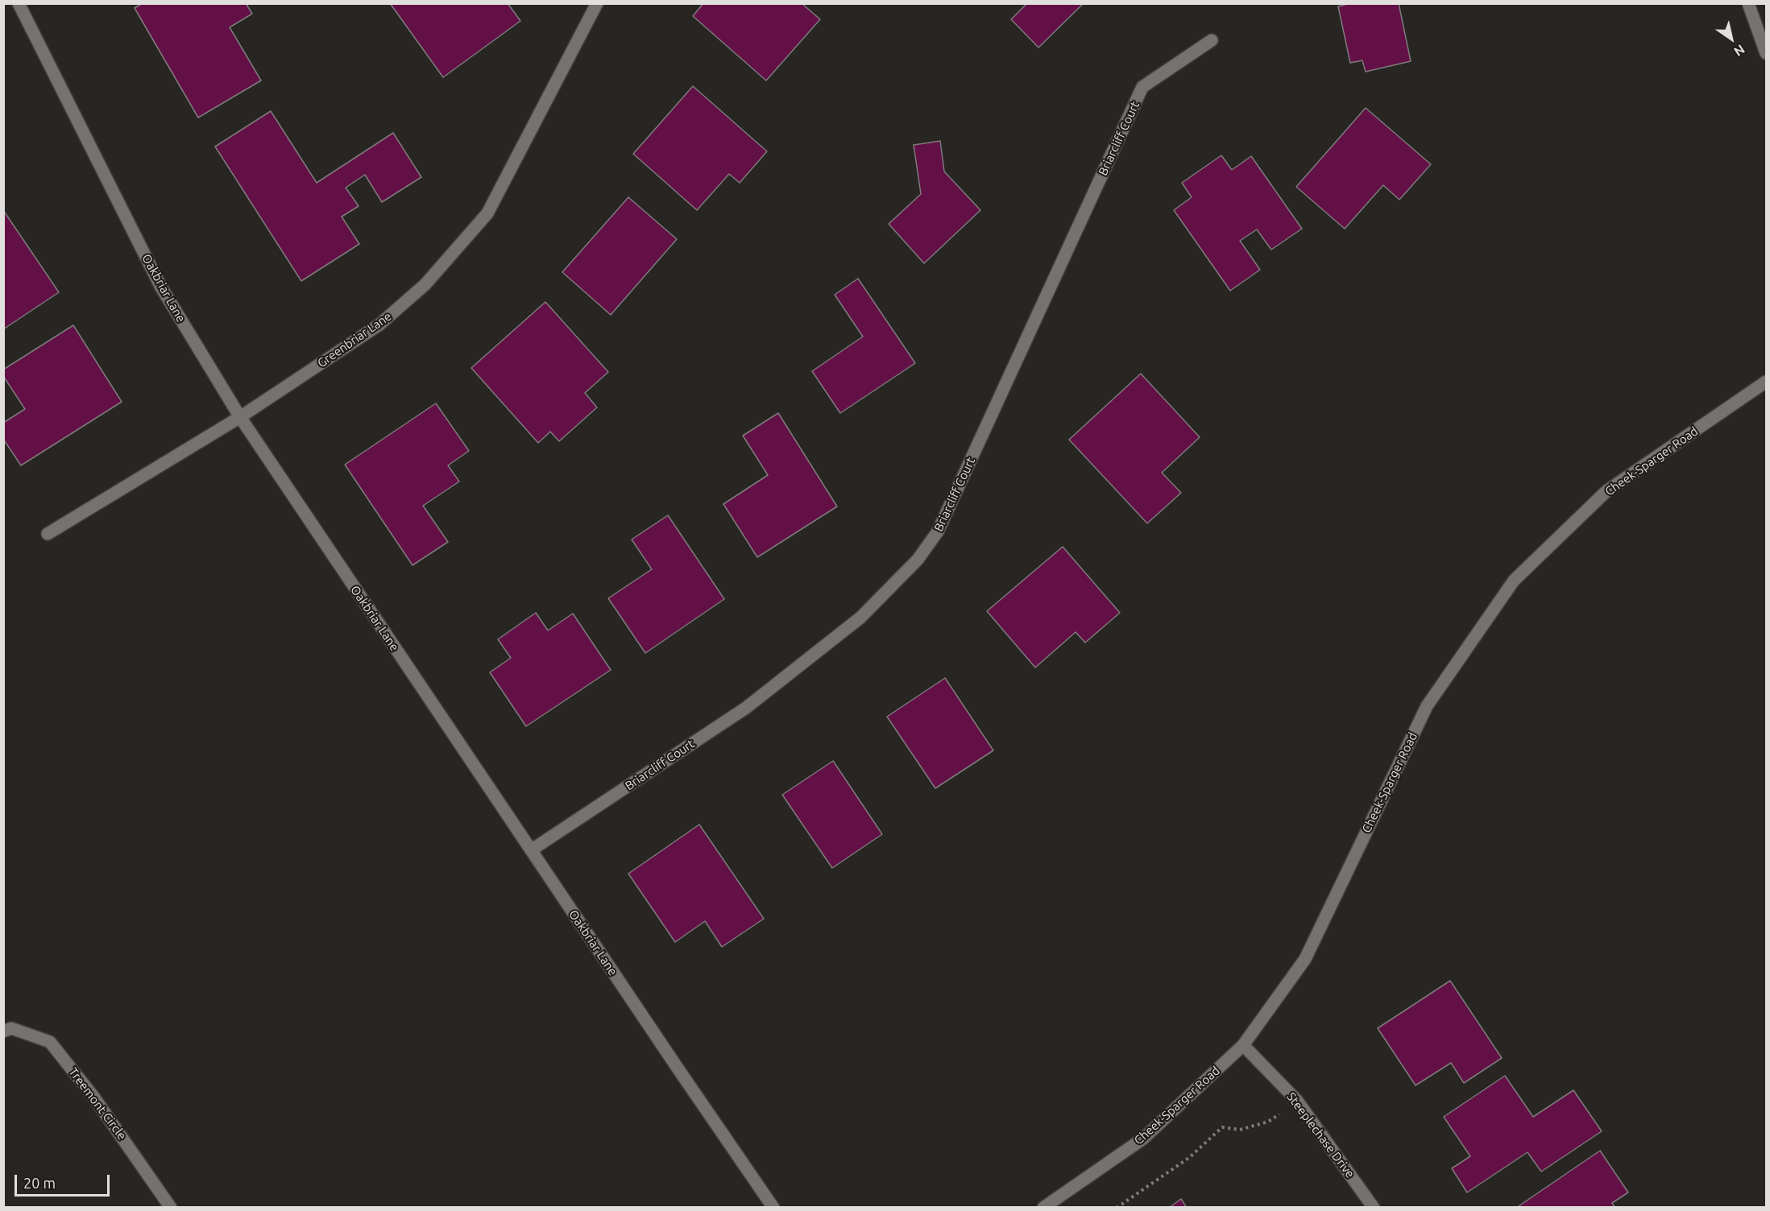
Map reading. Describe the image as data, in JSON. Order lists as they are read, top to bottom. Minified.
{"streets":{"street":["Briarcliff Court","Oakbriar Lane","Greenbriar Lane","Cheek-Sparger Road","Treemont Circle","Steeplechase Drive"]},"crossings":[["Briarcliff Court","Oakbriar Lane"],["Oakbriar Lane","Greenbriar Lane"],["Cheek-Sparger Road","Steeplechase Drive"]],"scale_bar":"20 m","north":"bottom right"}
